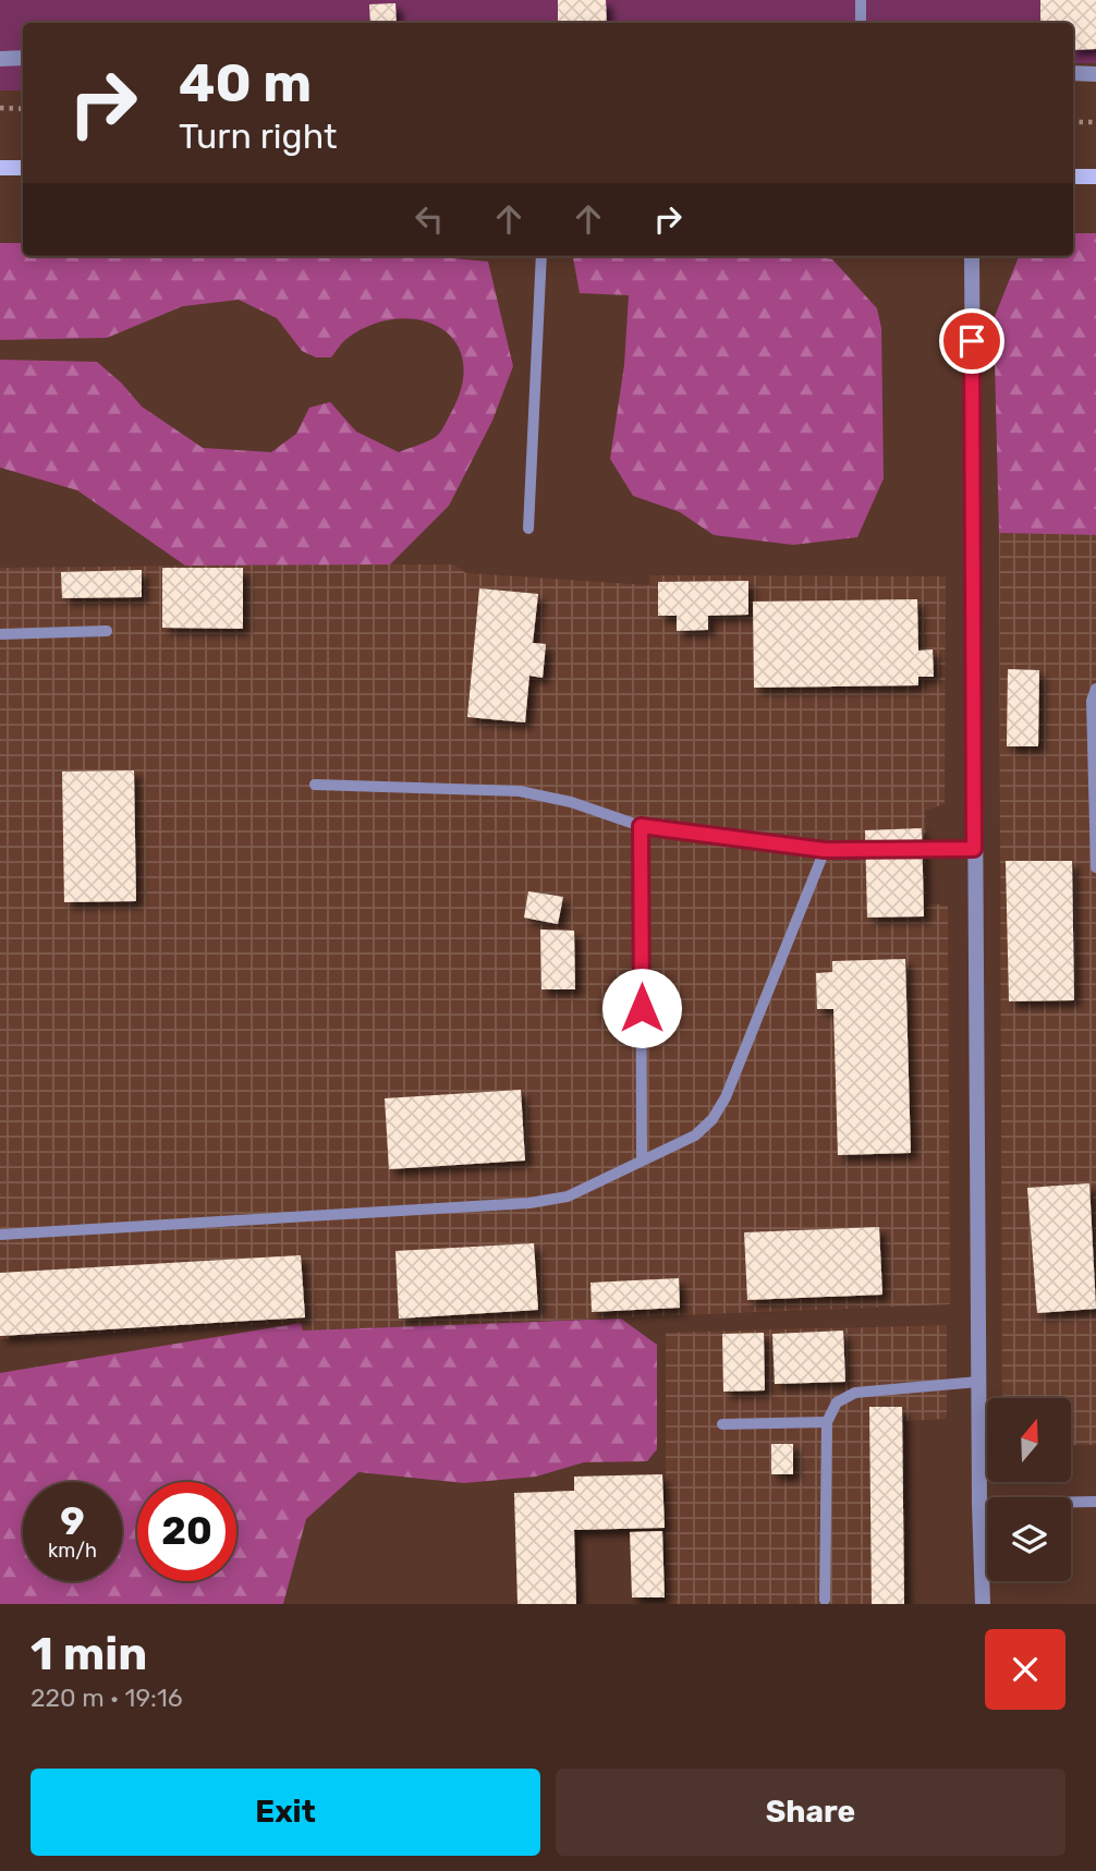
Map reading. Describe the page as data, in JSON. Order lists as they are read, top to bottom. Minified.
{"north":"top","page":{"turn":["40 m","Turn right"],"speed":"9 km/h","limit":"20","heading":["1 min","220 m · 19:16"],"buttons":["Exit","Share"]}}
